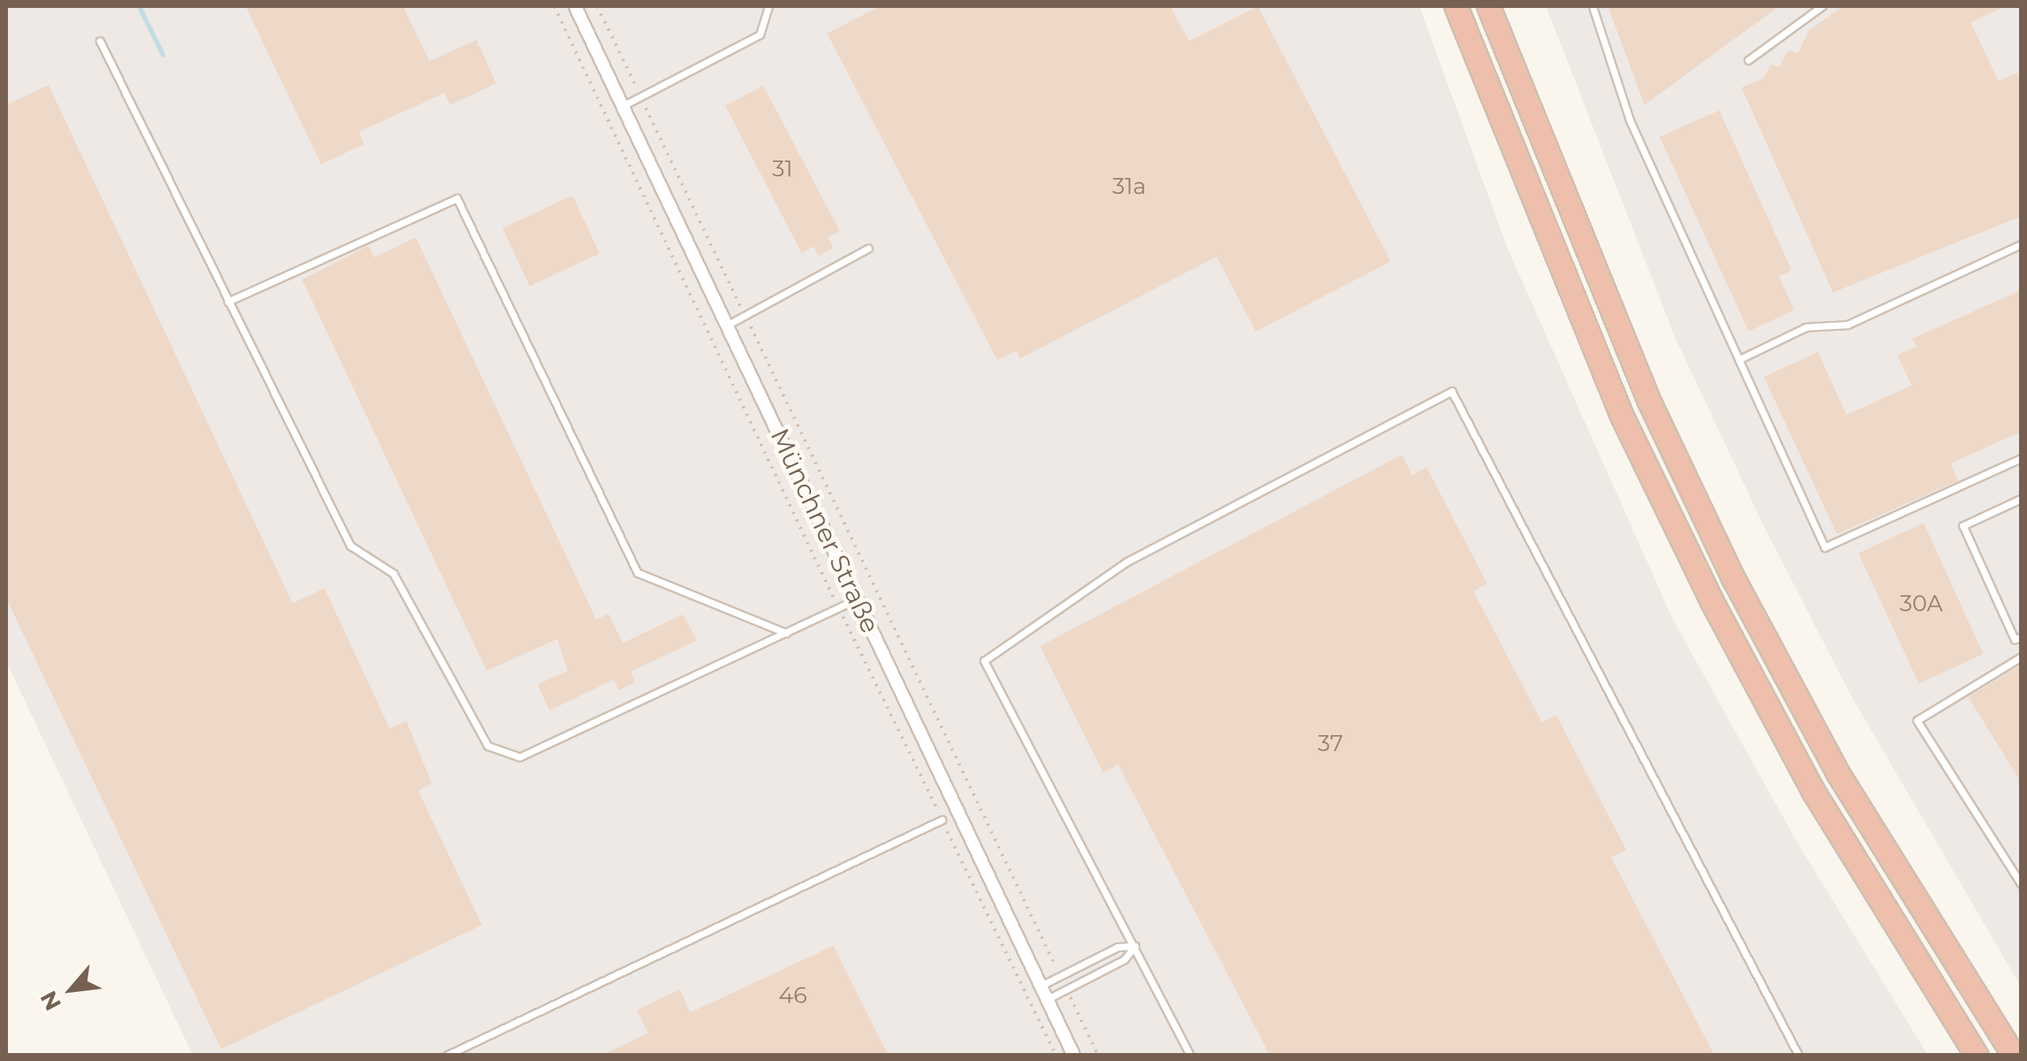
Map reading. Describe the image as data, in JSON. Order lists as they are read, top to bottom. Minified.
{"streets":{"street":["Münchner Straße"]},"house_numbers":["31","31a","30A","37","46"],"north":"bottom left"}
